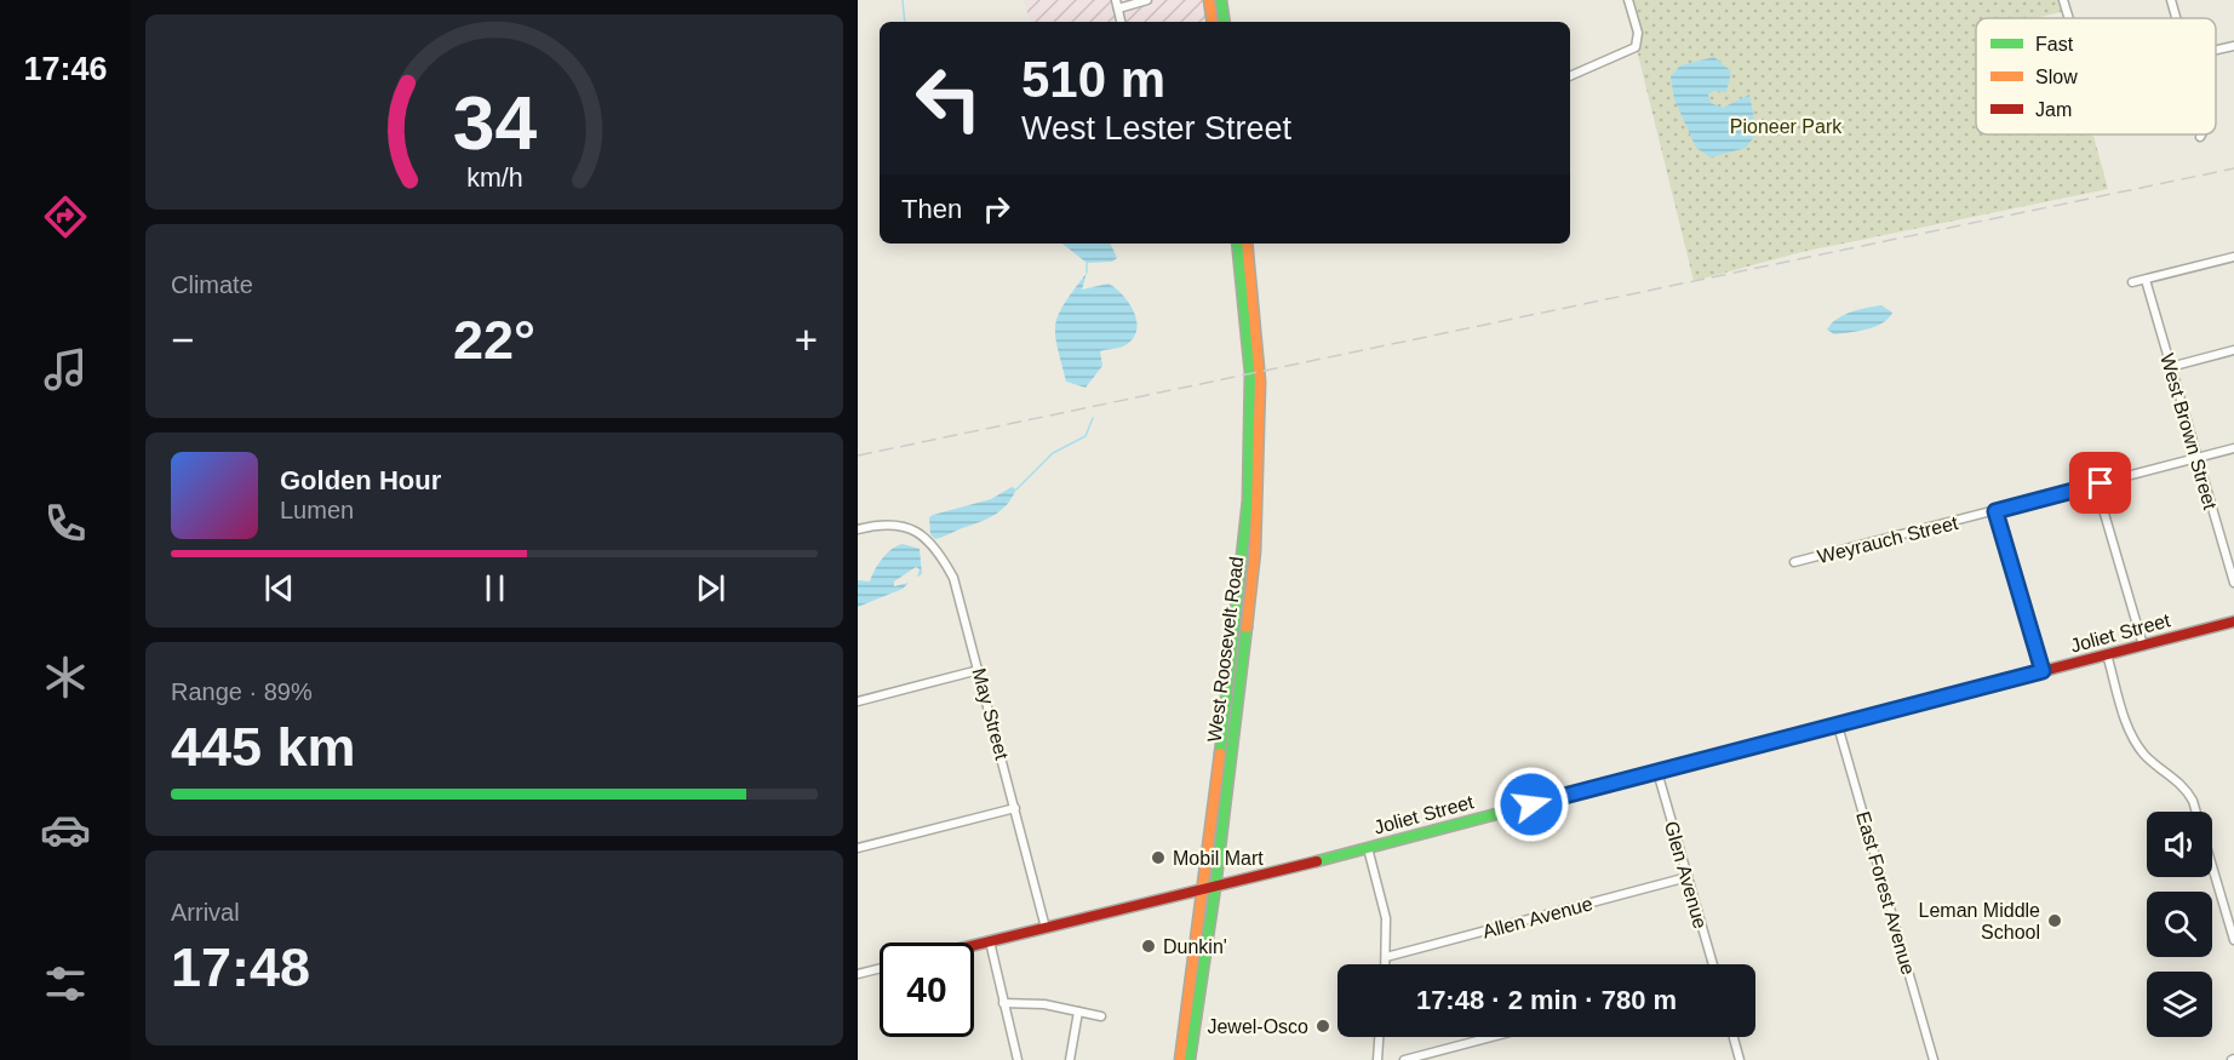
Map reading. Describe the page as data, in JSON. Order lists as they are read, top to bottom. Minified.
{"streets":{"main road":["Joliet Street","West Roosevelt Road"],"street":["West Brown Street","Weyrauch Street","May Street","Glen Avenue","East Forest Avenue","Allen Avenue"]},"crossings":[["West Brown Street","Weyrauch Street"],["Joliet Street","West Roosevelt Road"],["Joliet Street","May Street"],["Joliet Street","Glen Avenue"],["Joliet Street","East Forest Avenue"],["Glen Avenue","Allen Avenue"]],"parks":["Pioneer Park"],"places":["Mobil Mart","Leman Middle School","Dunkin'","Jewel-Osco"],"legend":["Fast","Slow","Jam"],"page":{"tabs":"17:46","turn":["510 m","West Lester Street"],"then":"Then","tile":["Climate",["Range · 89%","445 km"],["Arrival","17:48"]],"heat":["−","22°","+"],"song":["Golden Hour","Lumen"],"limit":"40","trip":"17:48 · 2 min · 780 m","gauge":["34","km/h"]}}
